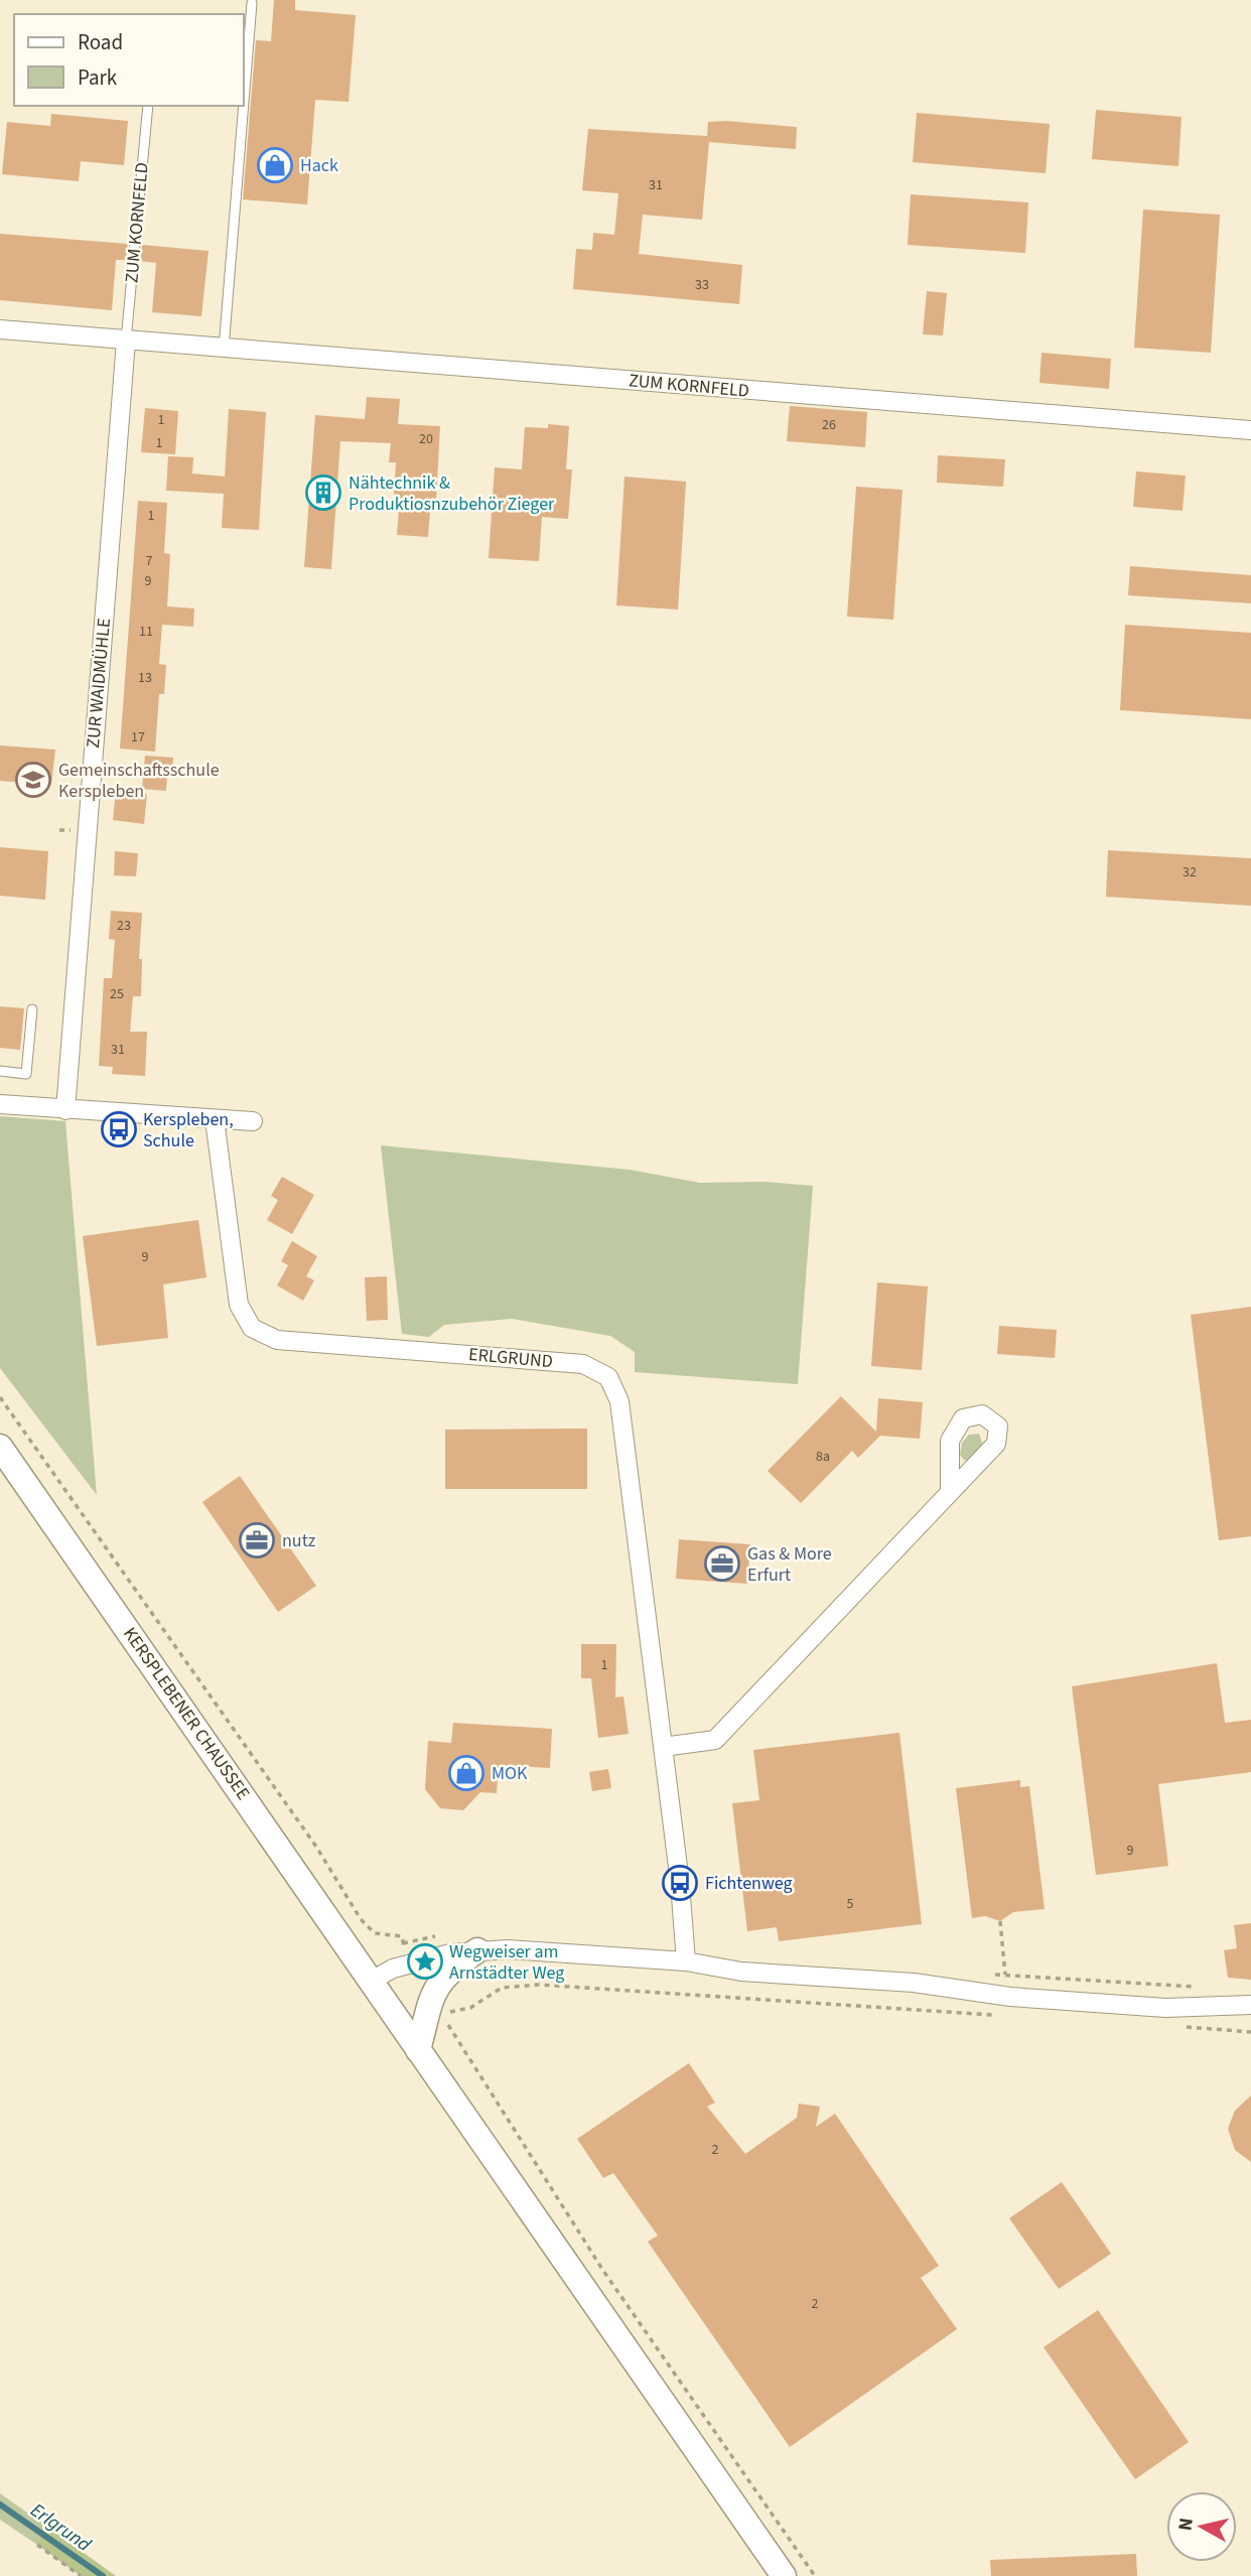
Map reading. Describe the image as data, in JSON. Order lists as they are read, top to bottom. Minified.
{"streets":{"main road":["KERSPLEBENER CHAUSSEE"],"street":["ZUM KORNFELD","ZUR WAIDMÜHLE","ERLGRUND"]},"crossings":[["ZUM KORNFELD","ZUR WAIDMÜHLE"]],"water":["Erlgrund"],"places":{"shop":["Hack","MOK"],"building":["Nähtechnik & Produktiosnzubehör Zieger"],"school or university":["Gemeinschaftsschule Kerspleben"],"bus stop":["Kerspleben, Schule","Fichtenweg"],"office":["nutz","Gas & More Erfurt"],"place":["Wegweiser am Arnstädter Weg"]},"house_numbers":["31","33","1","26","20","1","1","7","9","11","13","17","32","23","25","31","9","8a","1","9","5","2","2"],"legend":["Road","Park"],"north":"left"}
